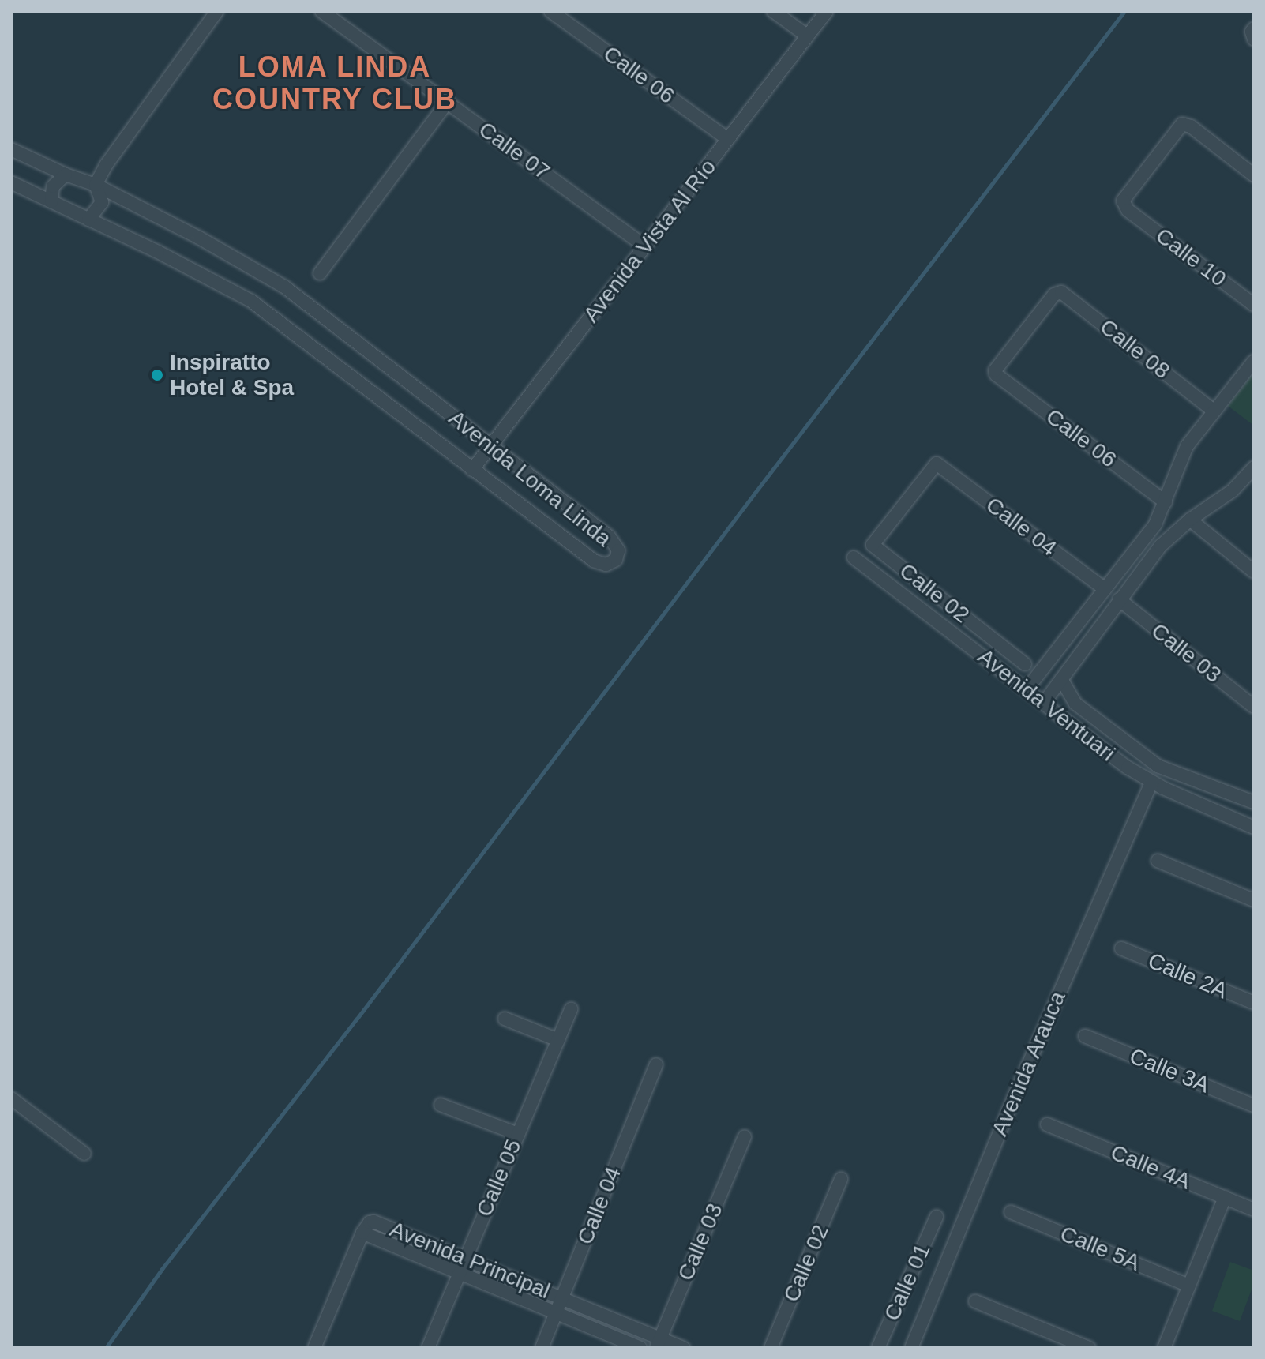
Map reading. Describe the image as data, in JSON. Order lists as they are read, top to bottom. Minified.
{"streets":{"street":["Calle 06","Calle 07","Avenida Vista Al Río","Calle 10","Calle 08","Avenida Loma Linda","Calle 04","Calle 02","Calle 03","Avenida Ventuari","Calle 2A","Avenida Arauca","Calle 3A","Calle 4A","Calle 05","Calle 5A","Avenida Principal","Calle 01"]},"crossings":[["Calle 06","Avenida Vista Al Río"],["Calle 06","Calle 08"],["Calle 07","Avenida Vista Al Río"],["Avenida Vista Al Río","Avenida Loma Linda"],["Calle 04","Calle 02"],["Calle 04","Avenida Principal"],["Calle 03","Avenida Principal"],["Avenida Ventuari","Avenida Arauca"],["Calle 05","Avenida Principal"]],"districts":["LOMA LINDA COUNTRY CLUB"],"places":["Inspiratto Hotel & Spa"]}
